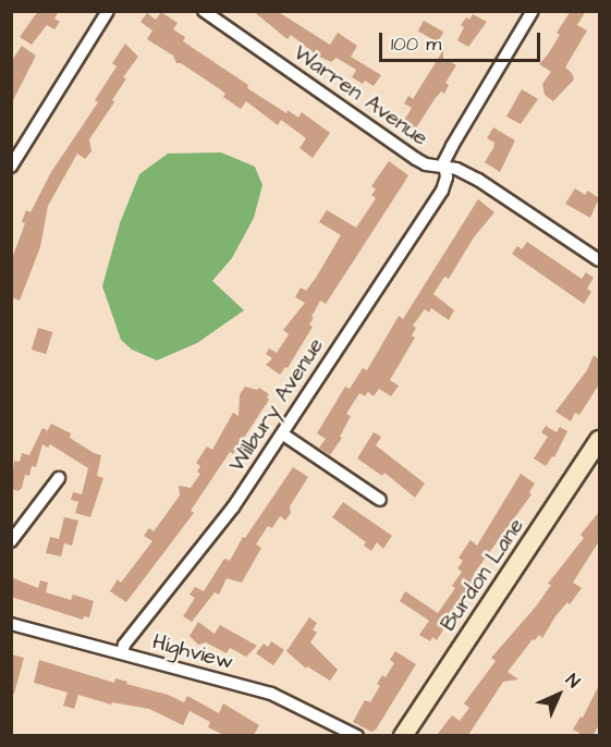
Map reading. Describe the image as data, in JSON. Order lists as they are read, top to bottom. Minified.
{"streets":{"street":["Warren Avenue","Wilbury Avenue","Burdon Lane","Highview"]},"crossings":[["Warren Avenue","Wilbury Avenue"],["Wilbury Avenue","Highview"]],"scale_bar":"100 m","north":"top right"}
